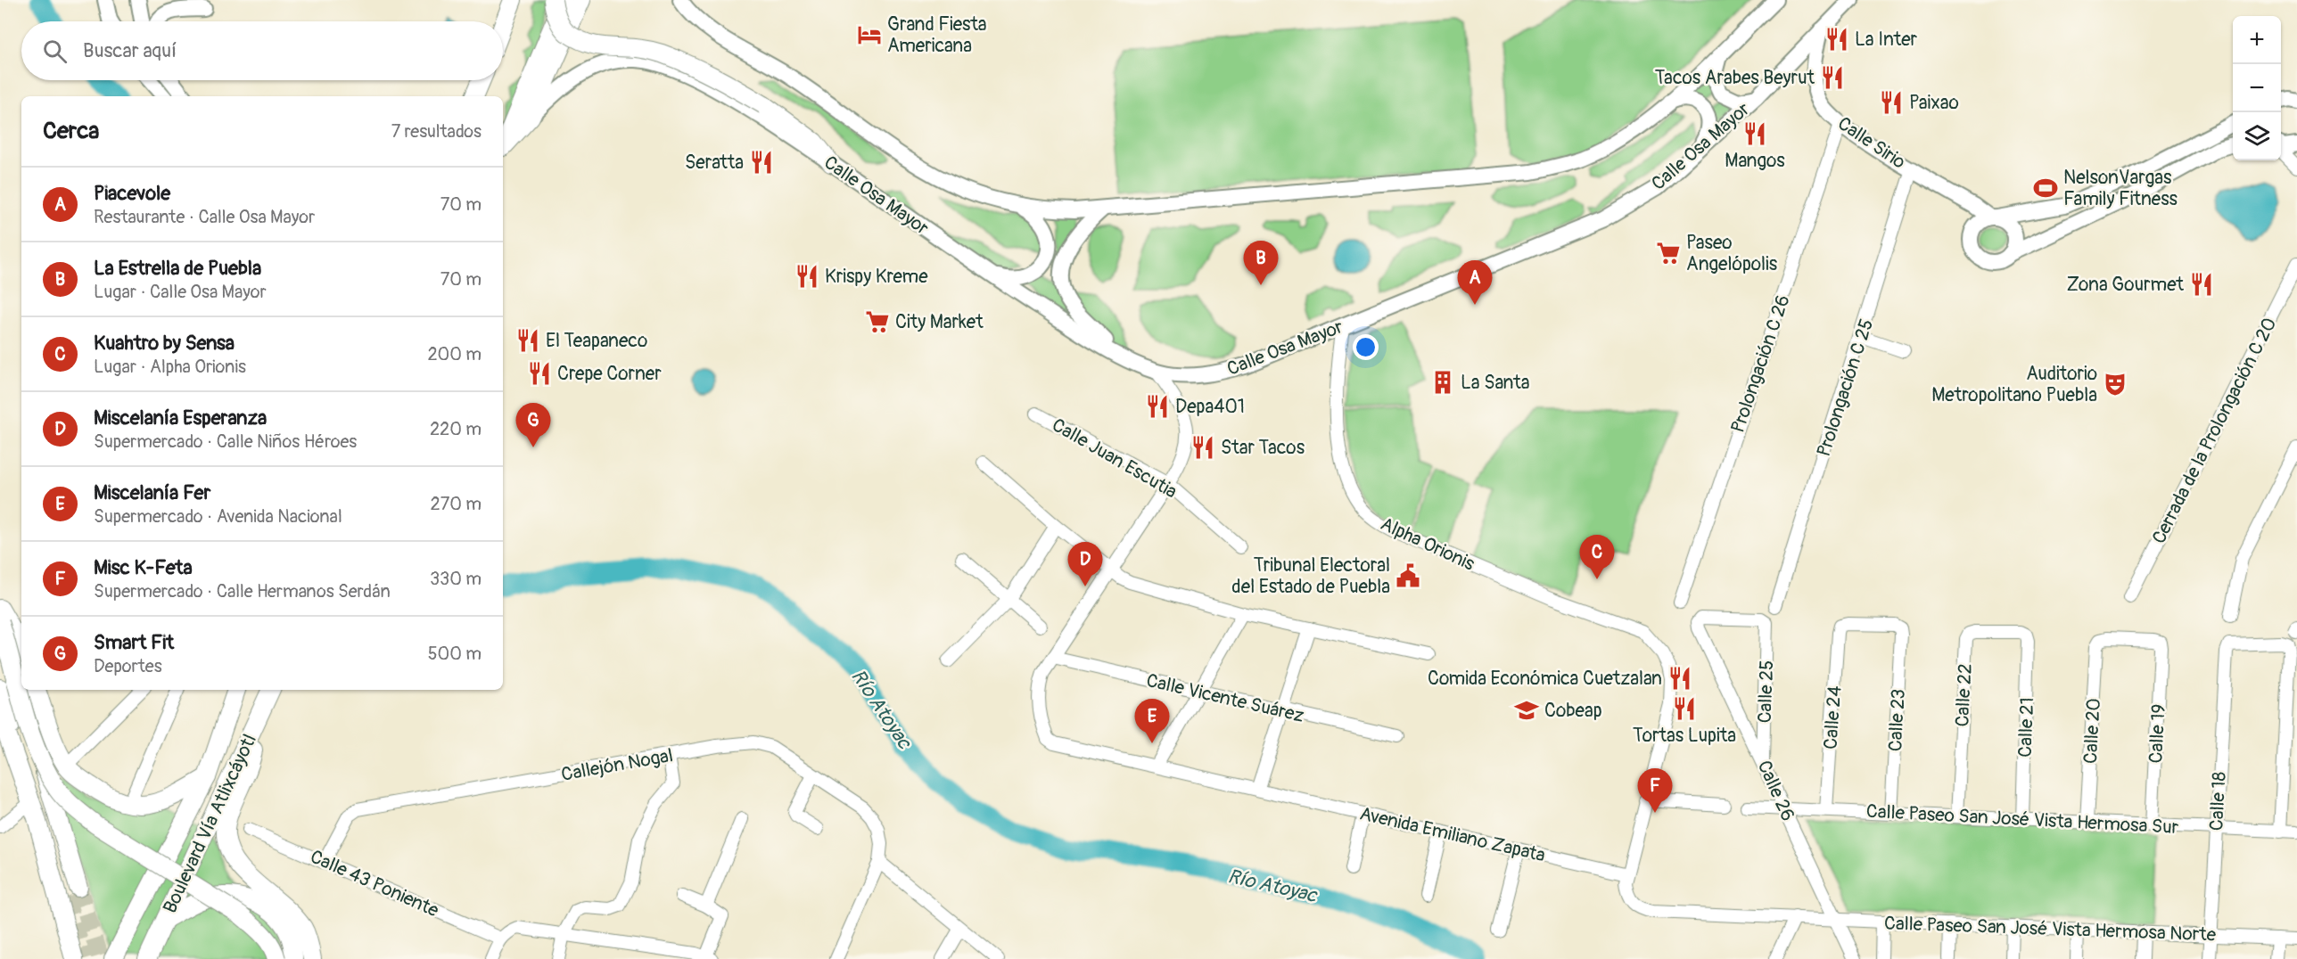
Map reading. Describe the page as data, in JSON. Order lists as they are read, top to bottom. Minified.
{"streets":{"main road":["Boulevard Vía Atlixcáyotl"],"street":["Calle Sirio","Calle Osa Mayor","Prolongación C 26","Prolongación C 25","Cerrada de la Prolongación C 20","Calle Juan Escutia","Alpha Orionis","Calle 25","Calle 22","Calle Vicente Suárez","Calle 24","Calle 23","Calle 21","Calle 20","Calle 19","Callejón Nogal","Calle 26","Calle 18","Calle Paseo San José Vista Hermosa Sur","Avenida Emiliano Zapata","Calle 43 Poniente","Calle Paseo San José Vista Hermosa Norte"]},"crossings":[["Calle Sirio","Calle Osa Mayor"],["Calle Sirio","Prolongación C 26"],["Calle Sirio","Prolongación C 25"],["Calle Osa Mayor","Alpha Orionis"],["Calle 25","Calle 26"],["Calle 22","Calle 21"],["Calle 22","Calle Paseo San José Vista Hermosa Sur"],["Calle Vicente Suárez","Avenida Emiliano Zapata"],["Calle 24","Calle 23"],["Calle 24","Calle Paseo San José Vista Hermosa Sur"],["Calle 23","Calle Paseo San José Vista Hermosa Sur"],["Calle 21","Calle Paseo San José Vista Hermosa Sur"],["Calle 20","Calle 19"],["Calle 20","Calle Paseo San José Vista Hermosa Sur"],["Calle 19","Calle Paseo San José Vista Hermosa Sur"],["Callejón Nogal","Calle 43 Poniente"],["Calle 26","Calle Paseo San José Vista Hermosa Sur"],["Calle 26","Calle Paseo San José Vista Hermosa Norte"],["Calle 18","Calle Paseo San José Vista Hermosa Sur"],["Calle 18","Calle Paseo San José Vista Hermosa Norte"]],"water":["Río Atoyac"],"places":{"hotel":["Grand Fiesta Americana"],"restaurant":["La Inter","Tacos Arabes Beyrut","Paixao","Mangos","Seratta","Krispy Kreme","Zona Gourmet","El Teapaneco","Crepe Corner","Depa401","Star Tacos","Comida Económica Cuetzalan","Tortas Lupita"],"sports":["NelsonVargas Family Fitness"],"supermarket":["Paseo Angelópolis","City Market"],"building":["La Santa"],"theatre":["Auditorio Metropolitano Puebla"],"public building":["Tribunal Electoral del Estado de Puebla"],"school or university":["Cobeap"]},"page":{"map_buttons":["+","−"],"search":"Buscar aquí","heading":["Cerca","7 resultados"],"list":[{"mark":"A","name":"Piacevole","note":"Restaurante · Calle Osa Mayor","value":"70 m"},{"mark":"B","name":"La Estrella de Puebla","note":"Lugar · Calle Osa Mayor","value":"70 m"},{"mark":"C","name":"Kuahtro by Sensa","note":"Lugar · Alpha Orionis","value":"200 m"},{"mark":"D","name":"Miscelanía Esperanza","note":"Supermercado · Calle Niños Héroes","value":"220 m"},{"mark":"E","name":"Miscelanía Fer","note":"Supermercado · Avenida Nacional","value":"270 m"},{"mark":"F","name":"Misc K-Feta","note":"Supermercado · Calle Hermanos Serdán","value":"330 m"},{"mark":"G","name":"Smart Fit","note":"Deportes","value":"500 m"}],"pins":["B","A","G","C","D","E","F"]}}
